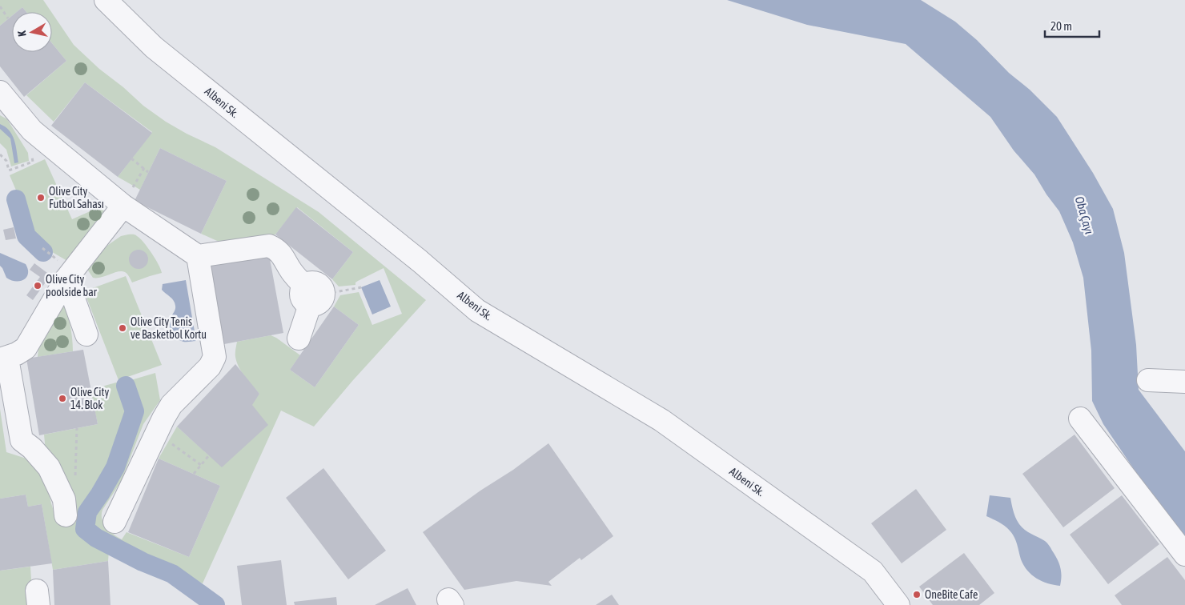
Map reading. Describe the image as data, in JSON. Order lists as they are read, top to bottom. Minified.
{"streets":{"street":["Albeni Sk."]},"water":["Oba Çayı"],"places":["Olive City Futbol Sahası","Olive City poolside bar","Olive City Tenis ve Basketbol Kortu","Olive City 14. Blok","OneBite Cafe"],"scale_bar":"20 m","north":"left"}
